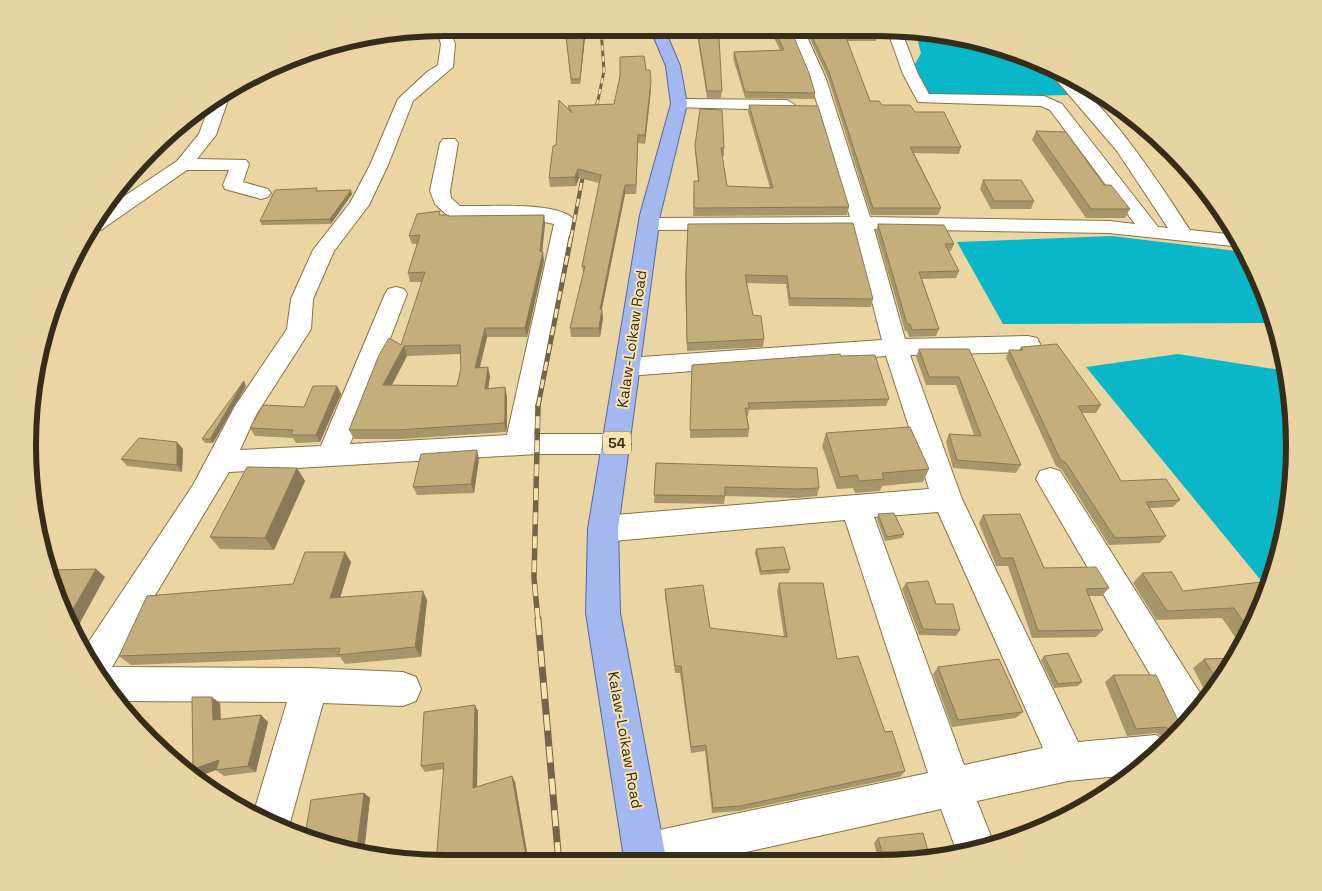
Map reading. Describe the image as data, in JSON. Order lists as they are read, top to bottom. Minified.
{"streets":{"main road":["Kalaw-Loikaw Road","54"]}}
